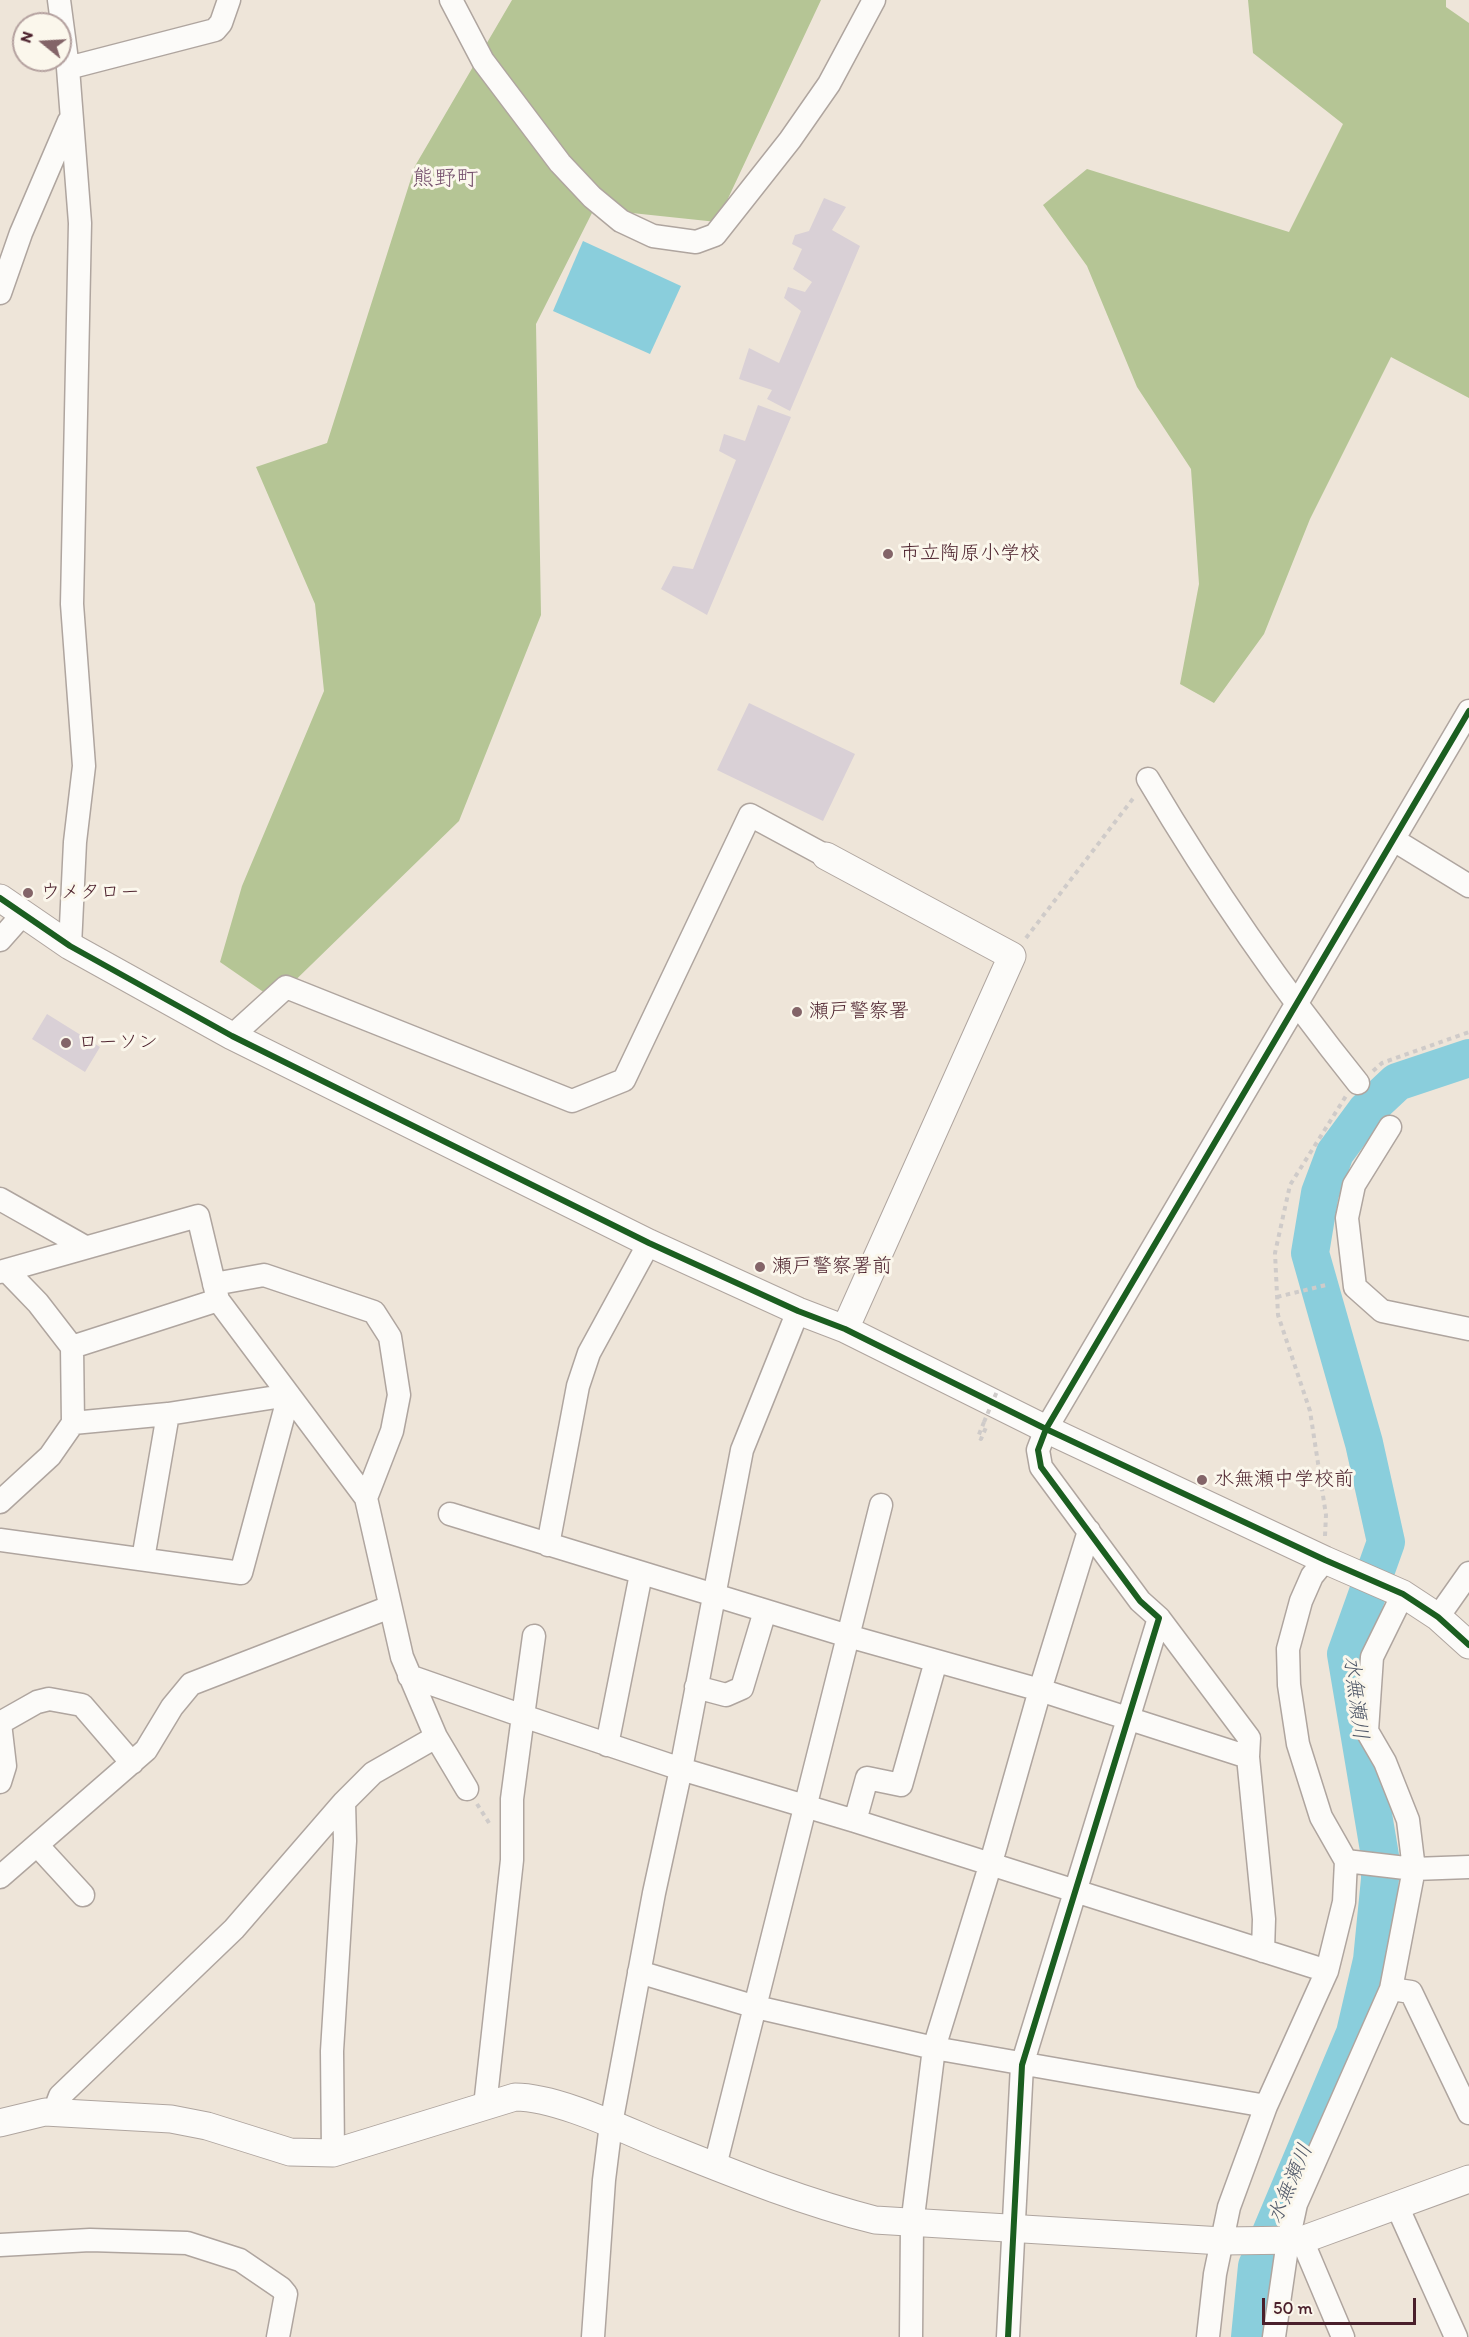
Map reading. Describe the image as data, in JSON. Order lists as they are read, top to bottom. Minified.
{"districts":["熊野町"],"water":["水無瀬川"],"places":["市立陶原小学校","ウメタロー","瀬戸警察署","ローソン","瀬戸警察署前","水無瀬中学校前"],"scale_bar":"50 m","north":"left"}
